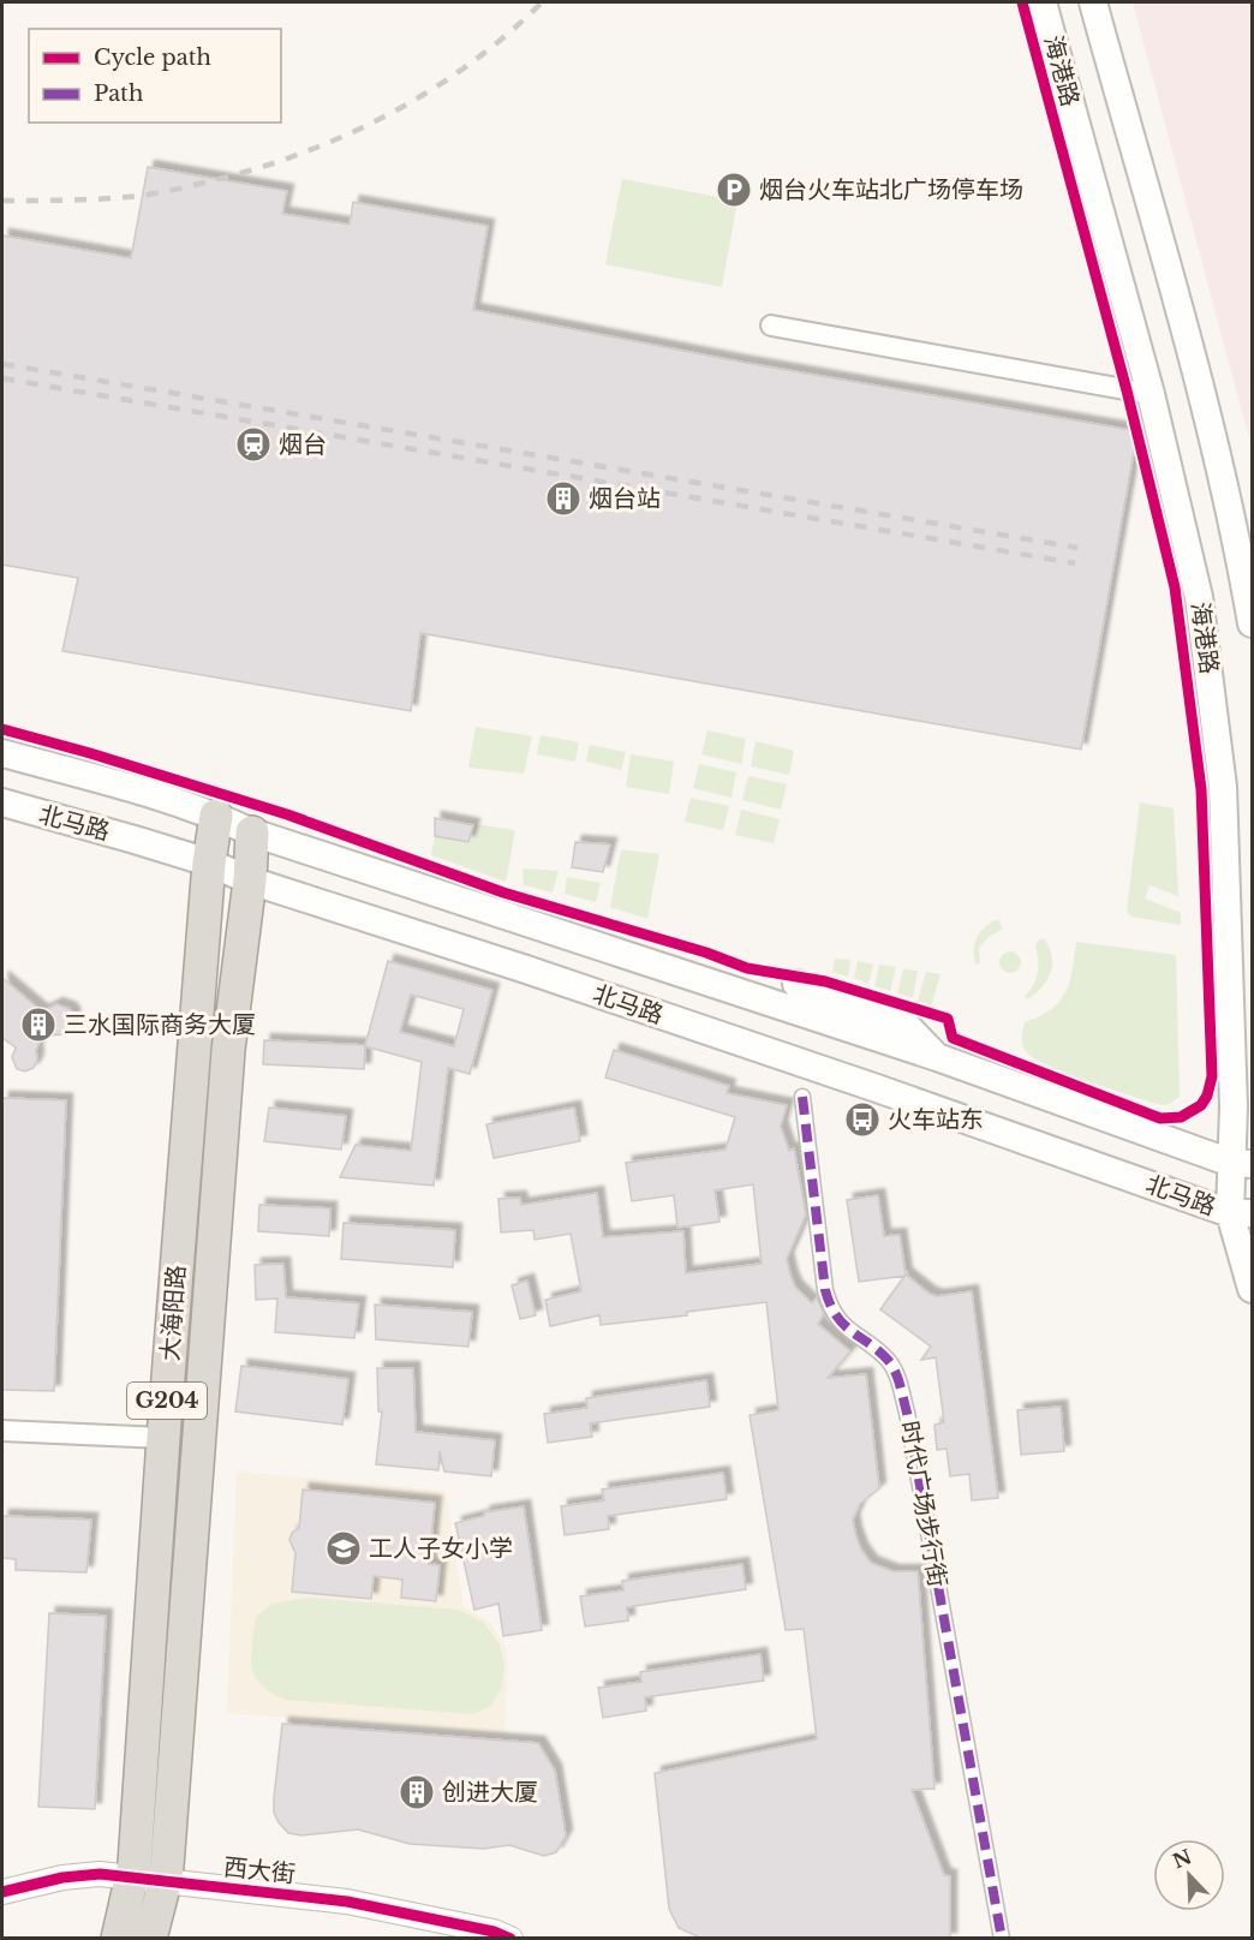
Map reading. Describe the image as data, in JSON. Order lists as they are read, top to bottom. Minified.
{"streets":{"highway":["大海阳路","G204"],"main road":["海港路","北马路"],"street":["时代广场步行街","西大街"]},"crossings":[["海港路","北马路"],["北马路","大海阳路"],["大海阳路","西大街"]],"places":{"parking":["烟台火车站北广场停车场"],"station":["烟台"],"building":["烟台站","三水国际商务大厦","创进大厦"],"bus stop":["火车站东"],"school or university":["工人子女小学"]},"legend":["Cycle path","Path"],"north":"top left"}
